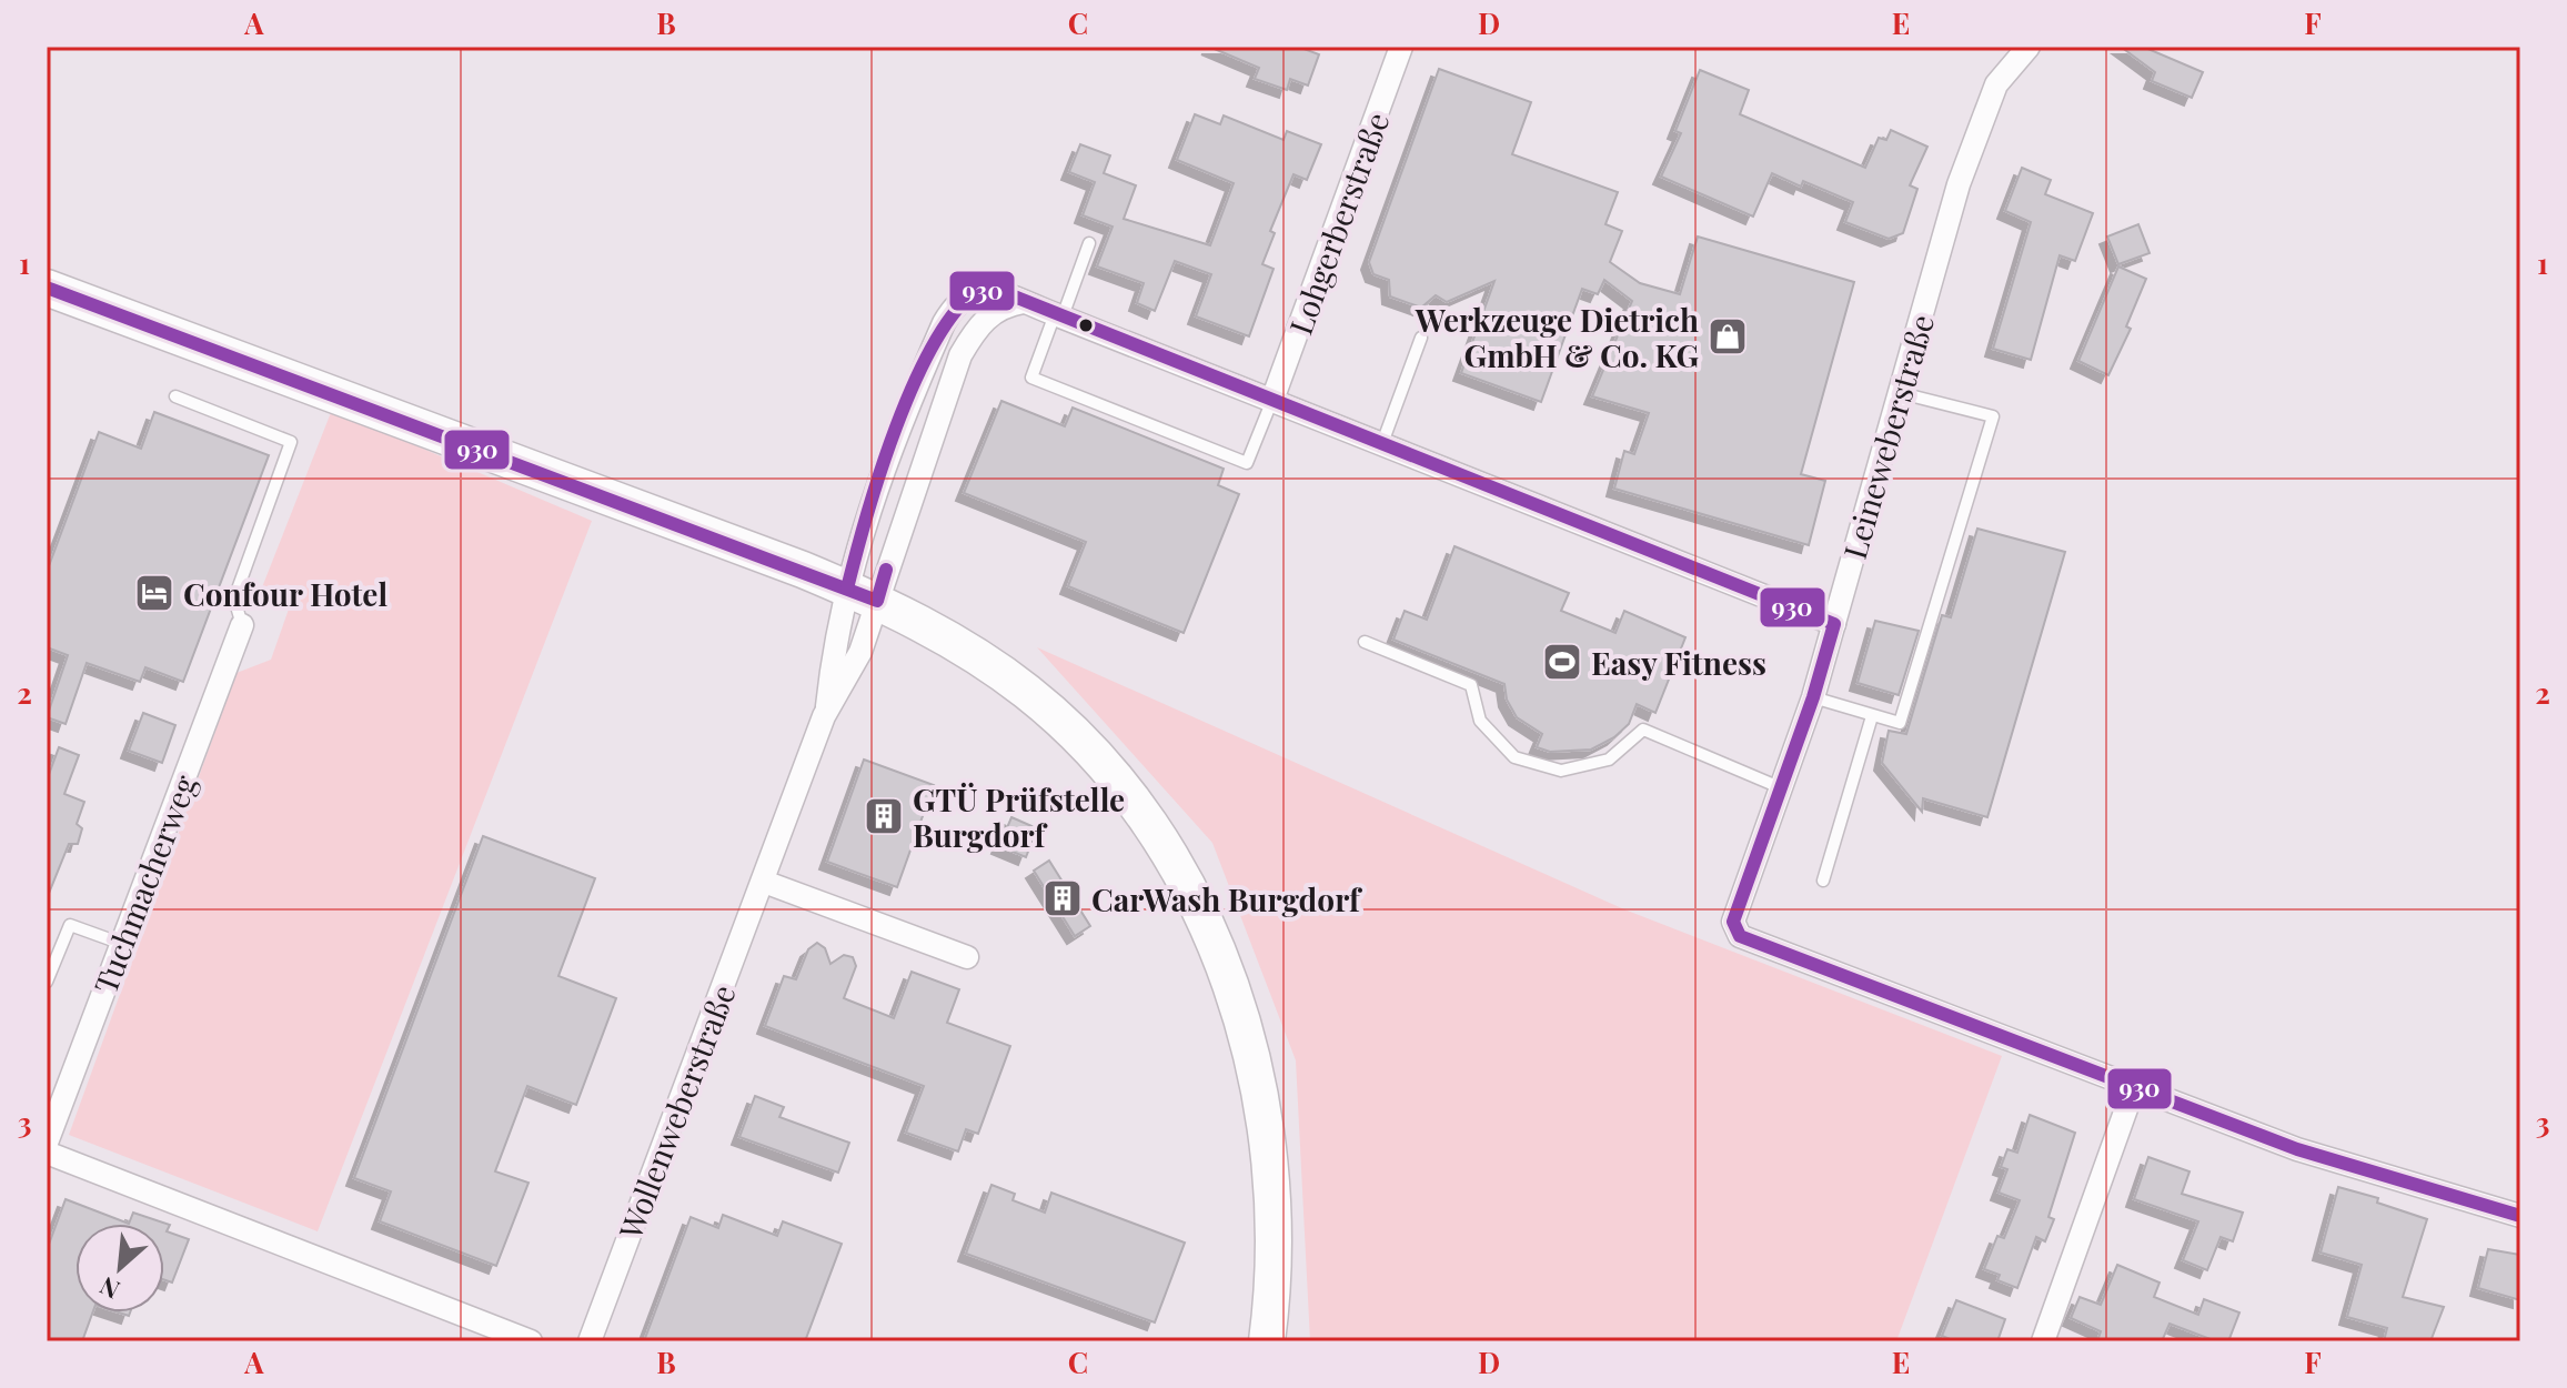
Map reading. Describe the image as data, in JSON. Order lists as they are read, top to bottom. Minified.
{"streets":{"street":["Lohgerberstraße","Leineweberstraße","Tuchmacherweg","Wollenweberstraße"]},"places":{"shop":["Werkzeuge Dietrich GmbH & Co. KG"],"hotel":["Confour Hotel"],"sports":["Easy Fitness"],"building":["GTÜ Prüfstelle Burgdorf","CarWash Burgdorf"]},"lines":["transit line 930"],"north":"bottom left","grid":{"columns":["A","B","C","D","E","F"],"rows":["1","2","3"]}}
